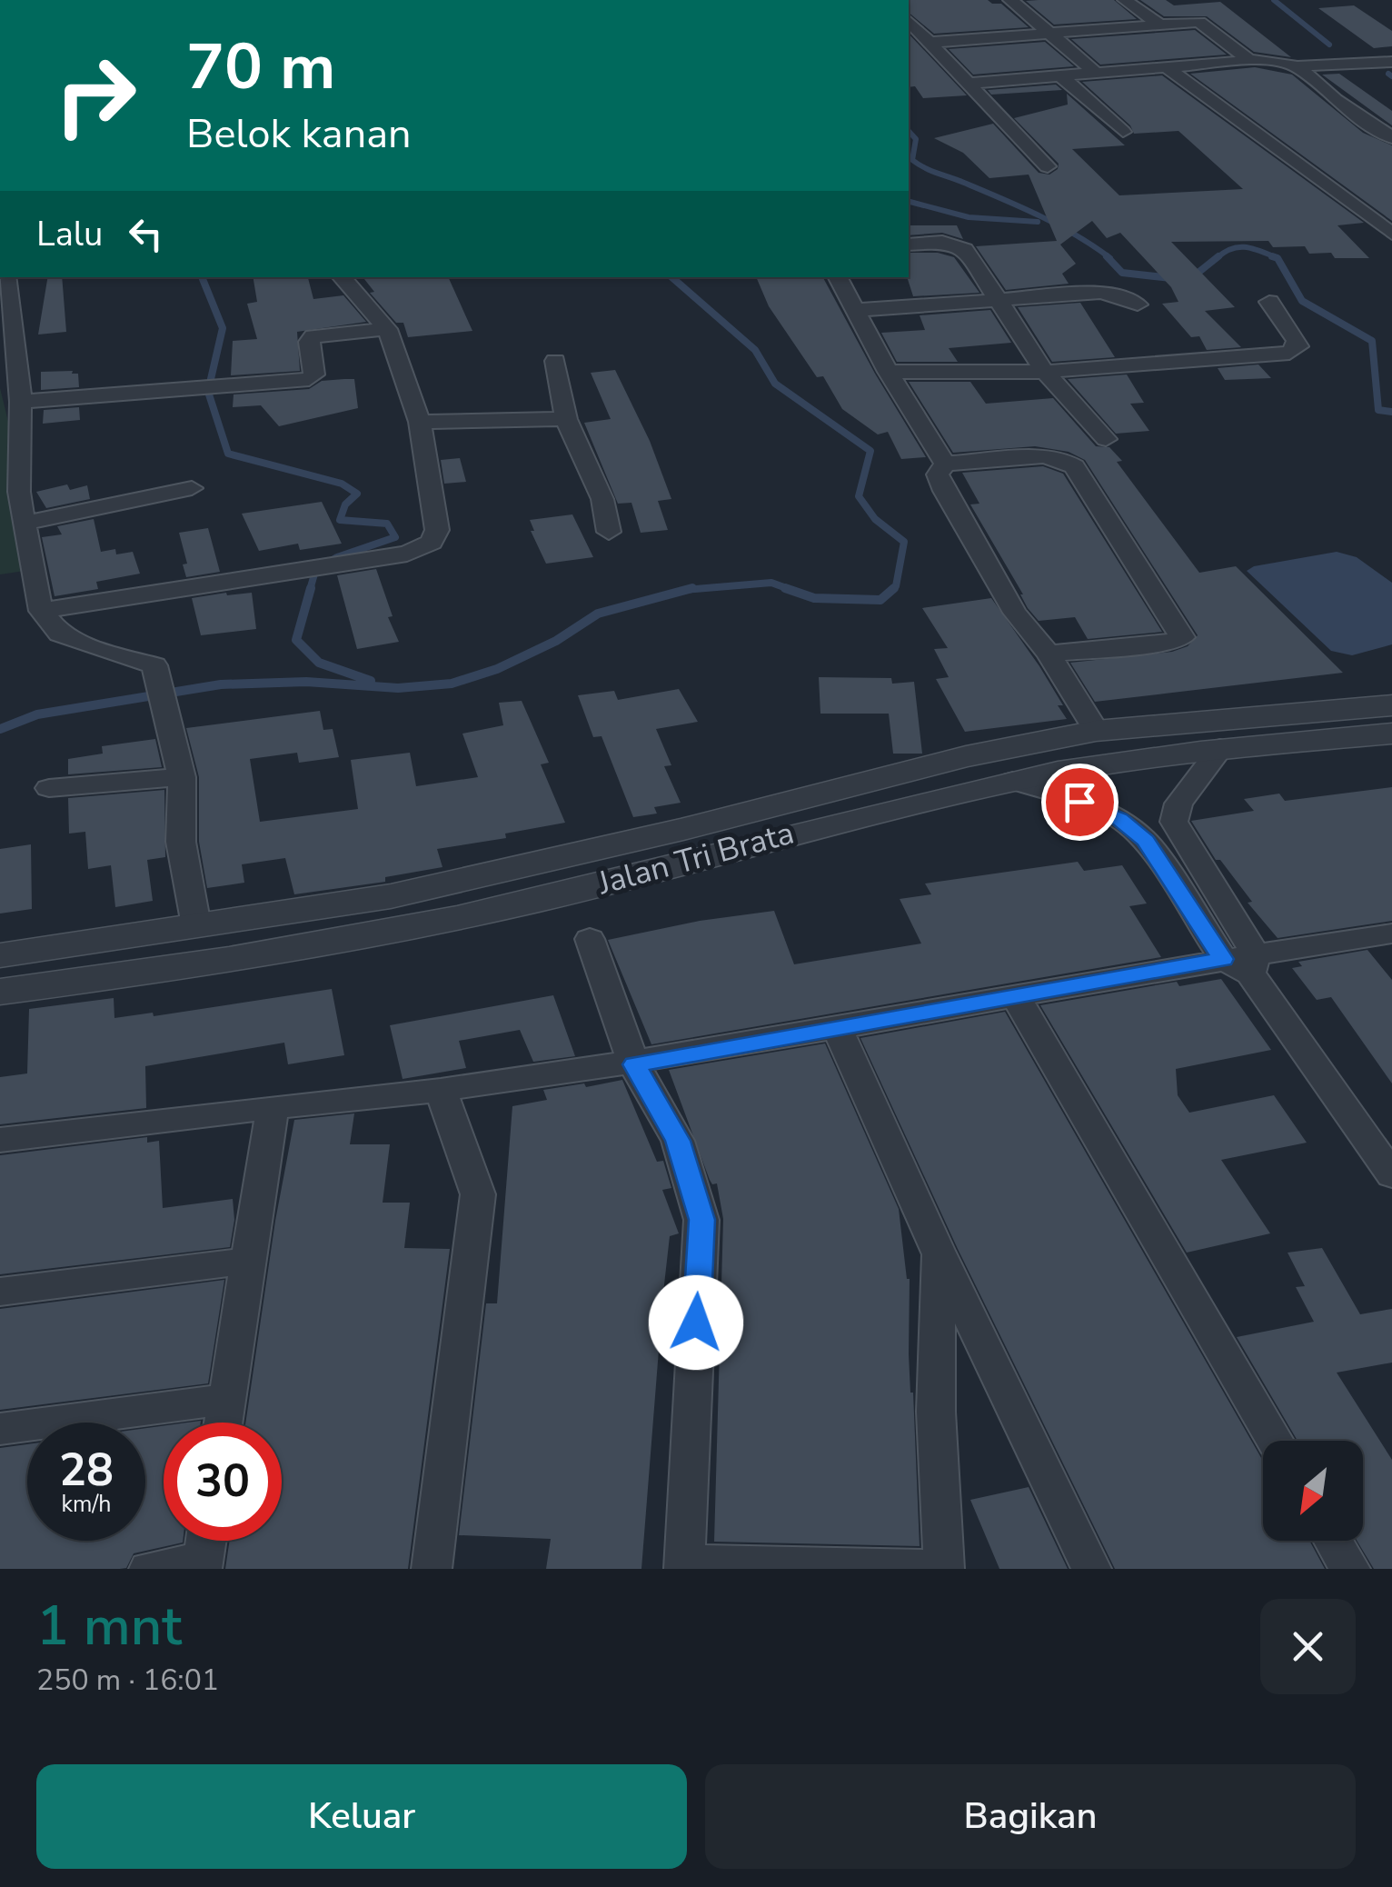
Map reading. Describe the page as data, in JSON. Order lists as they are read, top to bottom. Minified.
{"streets":{"street":["Jalan Tri Brata"]},"north":"bottom left","page":{"turn":["70 m","Belok kanan"],"then":"Lalu","speed":"28 km/h","limit":"30","heading":["1 mnt","250 m · 16:01"],"buttons":["Keluar","Bagikan"]}}
